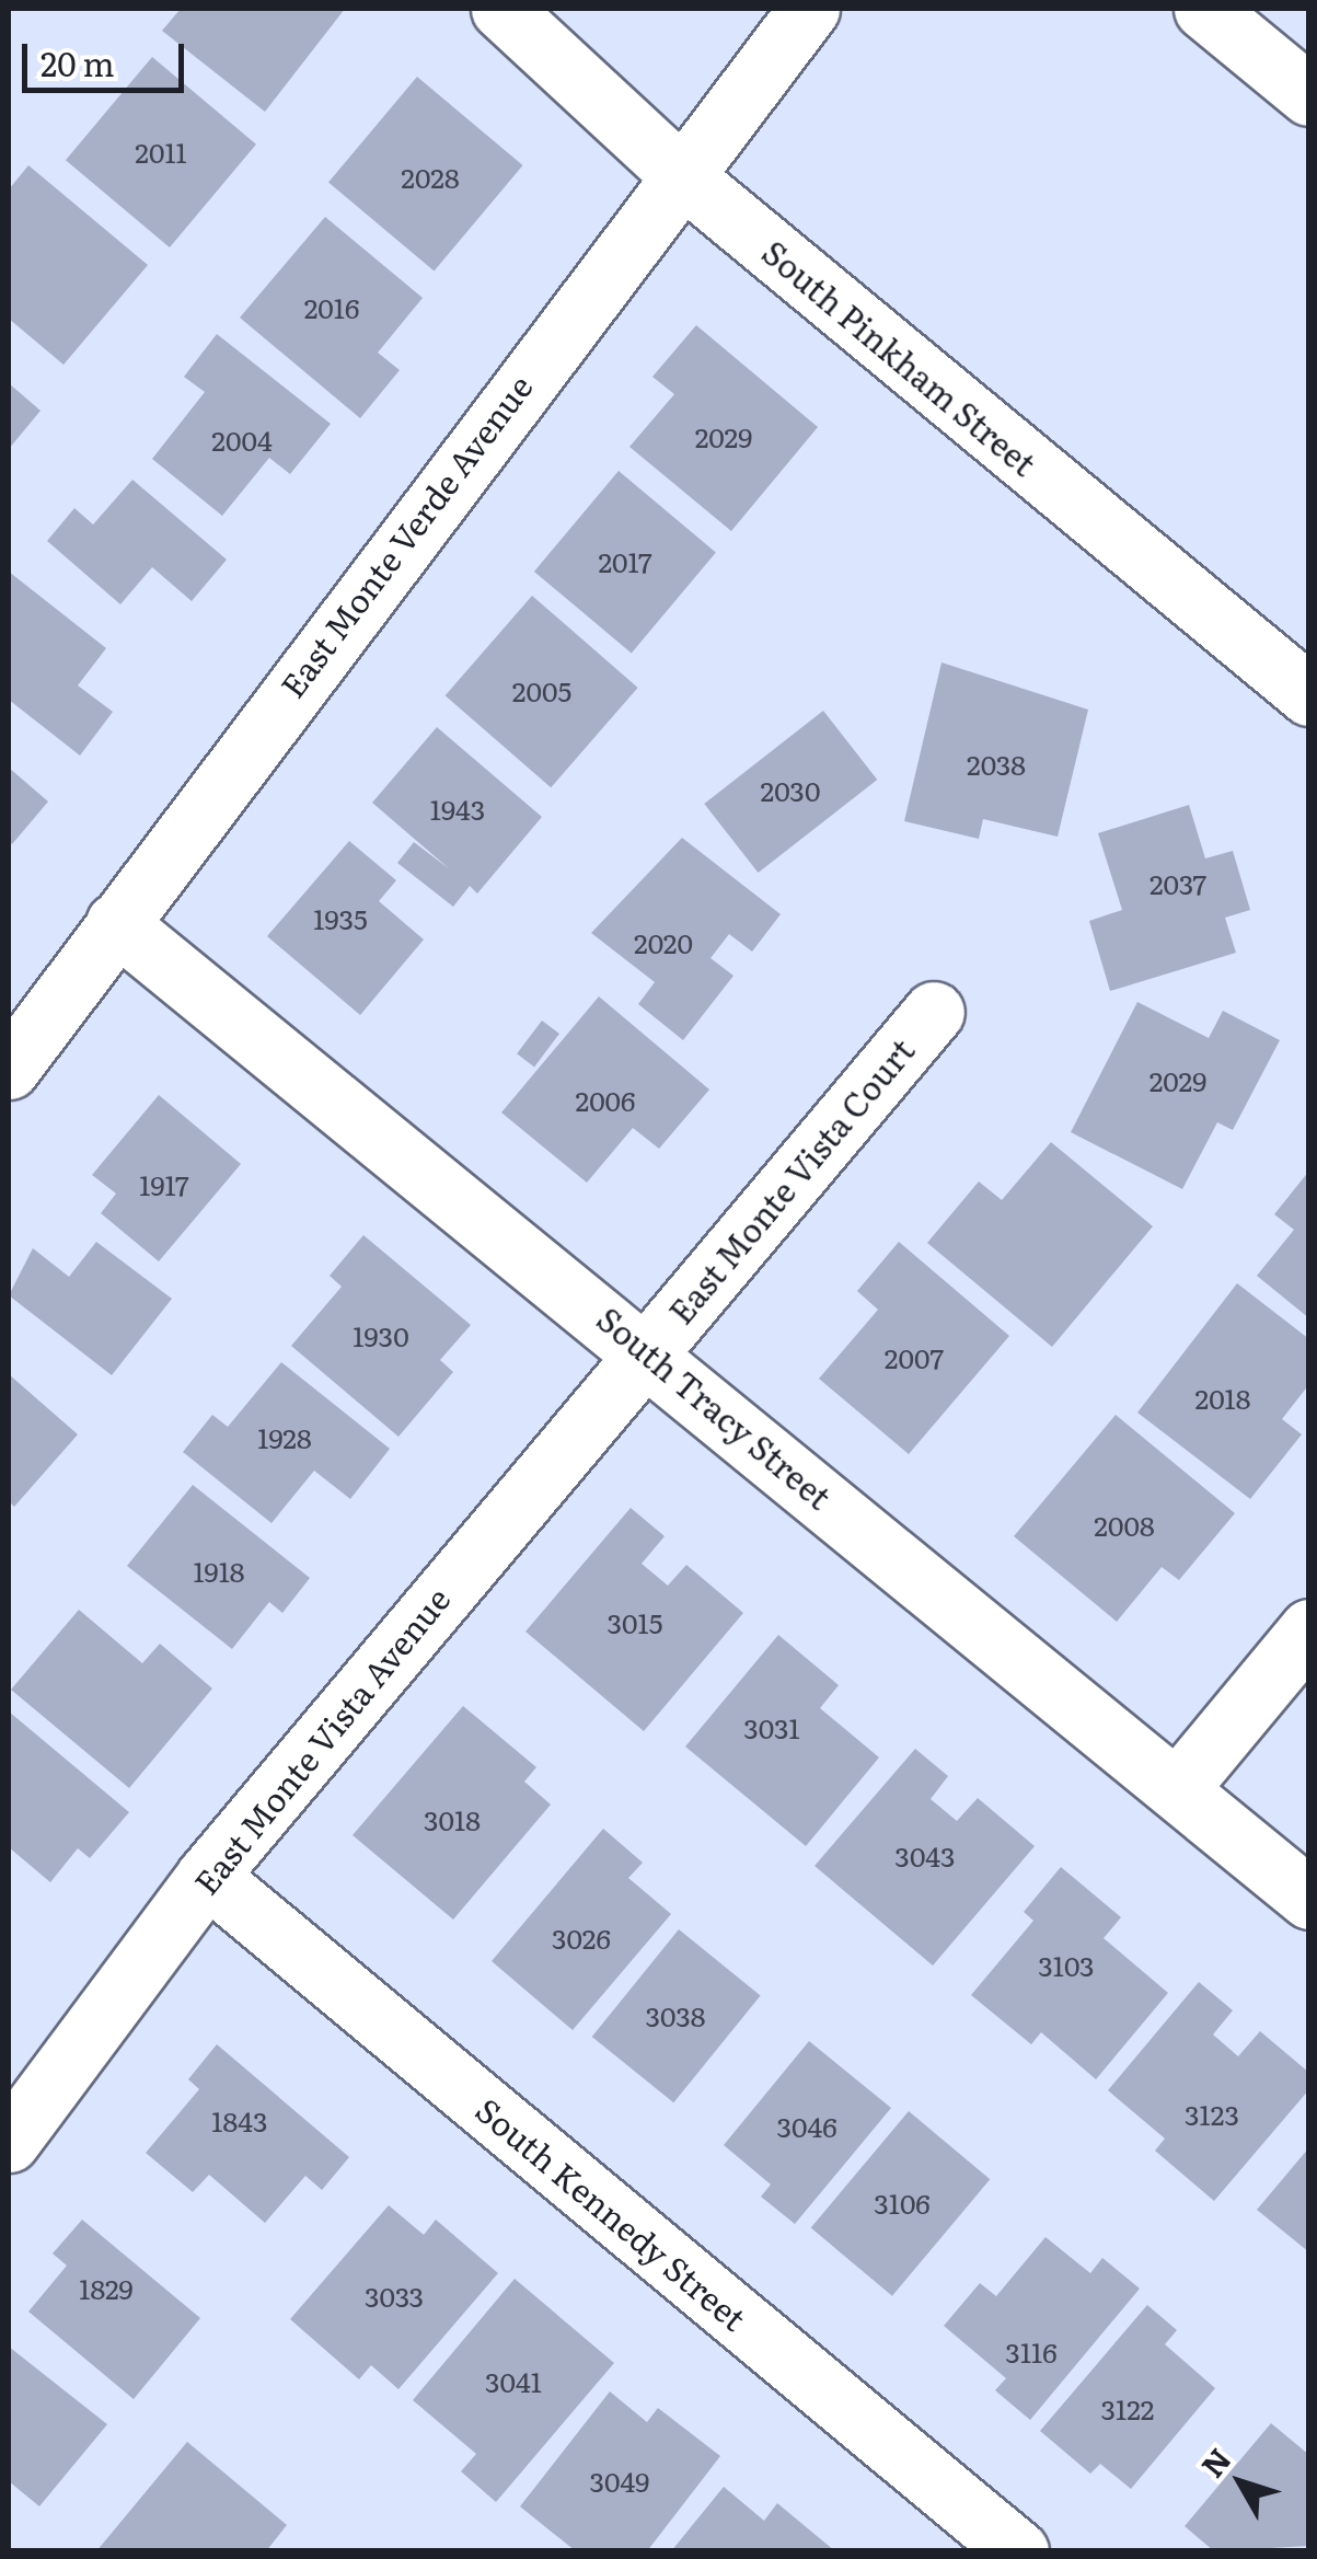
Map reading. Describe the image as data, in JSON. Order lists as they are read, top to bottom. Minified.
{"streets":{"street":["South Pinkham Street","East Monte Verde Avenue","East Monte Vista Court","South Tracy Street","East Monte Vista Avenue","South Kennedy Street"]},"crossings":[["South Pinkham Street","East Monte Verde Avenue"],["East Monte Verde Avenue","South Tracy Street"],["East Monte Vista Court","South Tracy Street"],["East Monte Vista Court","East Monte Vista Avenue"],["South Tracy Street","East Monte Vista Avenue"],["East Monte Vista Avenue","South Kennedy Street"]],"house_numbers":["2011","2028","2016","2029","2004","2017","2005","2038","2030","1943","2037","1935","2020","2029","2006","1917","1930","2007","2018","1928","2008","1918","3015","3031","3018","3043","3026","3103","3038","3123","1843","3046","3106","1829","3033","3116","3041","3122","3049"],"scale_bar":"20 m","north":"top left"}
